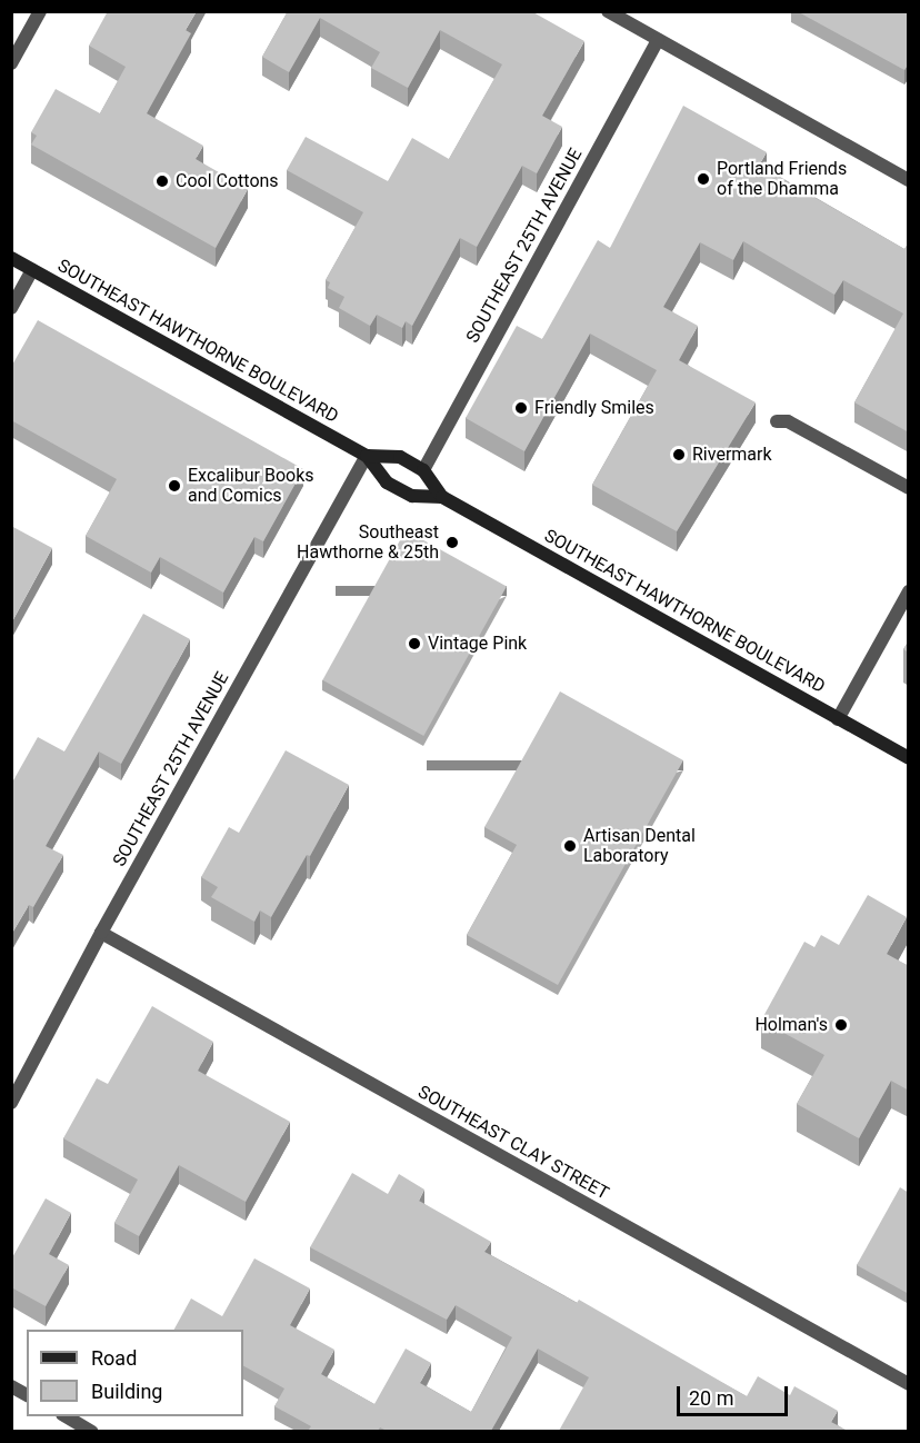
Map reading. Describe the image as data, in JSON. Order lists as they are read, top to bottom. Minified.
{"streets":{"main road":["SOUTHEAST HAWTHORNE BOULEVARD"],"street":["SOUTHEAST 25TH AVENUE","SOUTHEAST CLAY STREET"]},"crossings":[["SOUTHEAST 25TH AVENUE","SOUTHEAST HAWTHORNE BOULEVARD"],["SOUTHEAST 25TH AVENUE","SOUTHEAST CLAY STREET"]],"places":["Portland Friends of the Dhamma","Cool Cottons","Friendly Smiles","Rivermark","Excalibur Books and Comics","Southeast Hawthorne & 25th","Vintage Pink","Artisan Dental Laboratory","Holman's"],"legend":["Road","Building"],"scale_bar":"20 m"}
